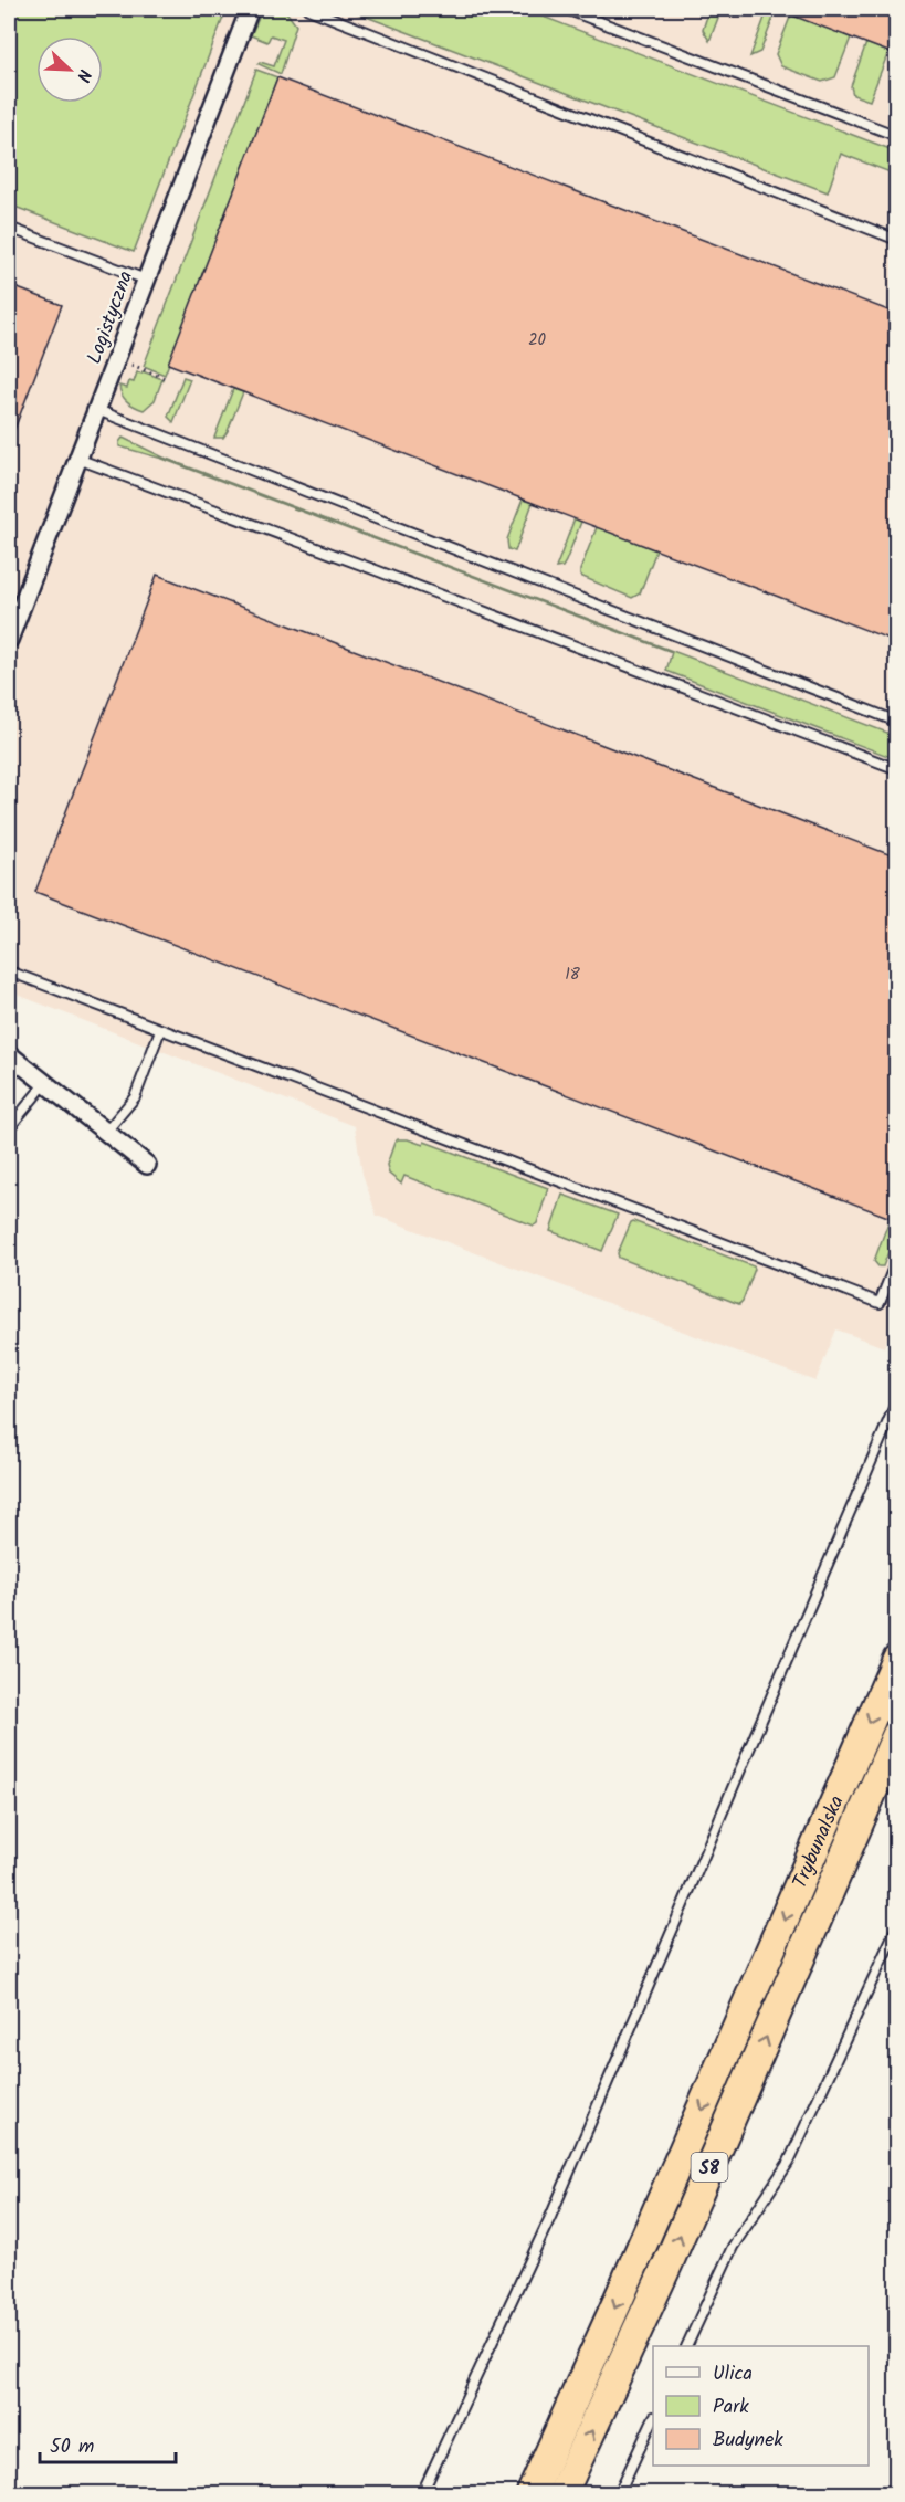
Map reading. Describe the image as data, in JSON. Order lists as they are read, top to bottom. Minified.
{"streets":{"highway":["Trybunalska","S8"],"street":["Logistyczna"]},"house_numbers":["20","18"],"legend":["Ulica","Park","Budynek"],"scale_bar":"50 m","north":"bottom right"}
